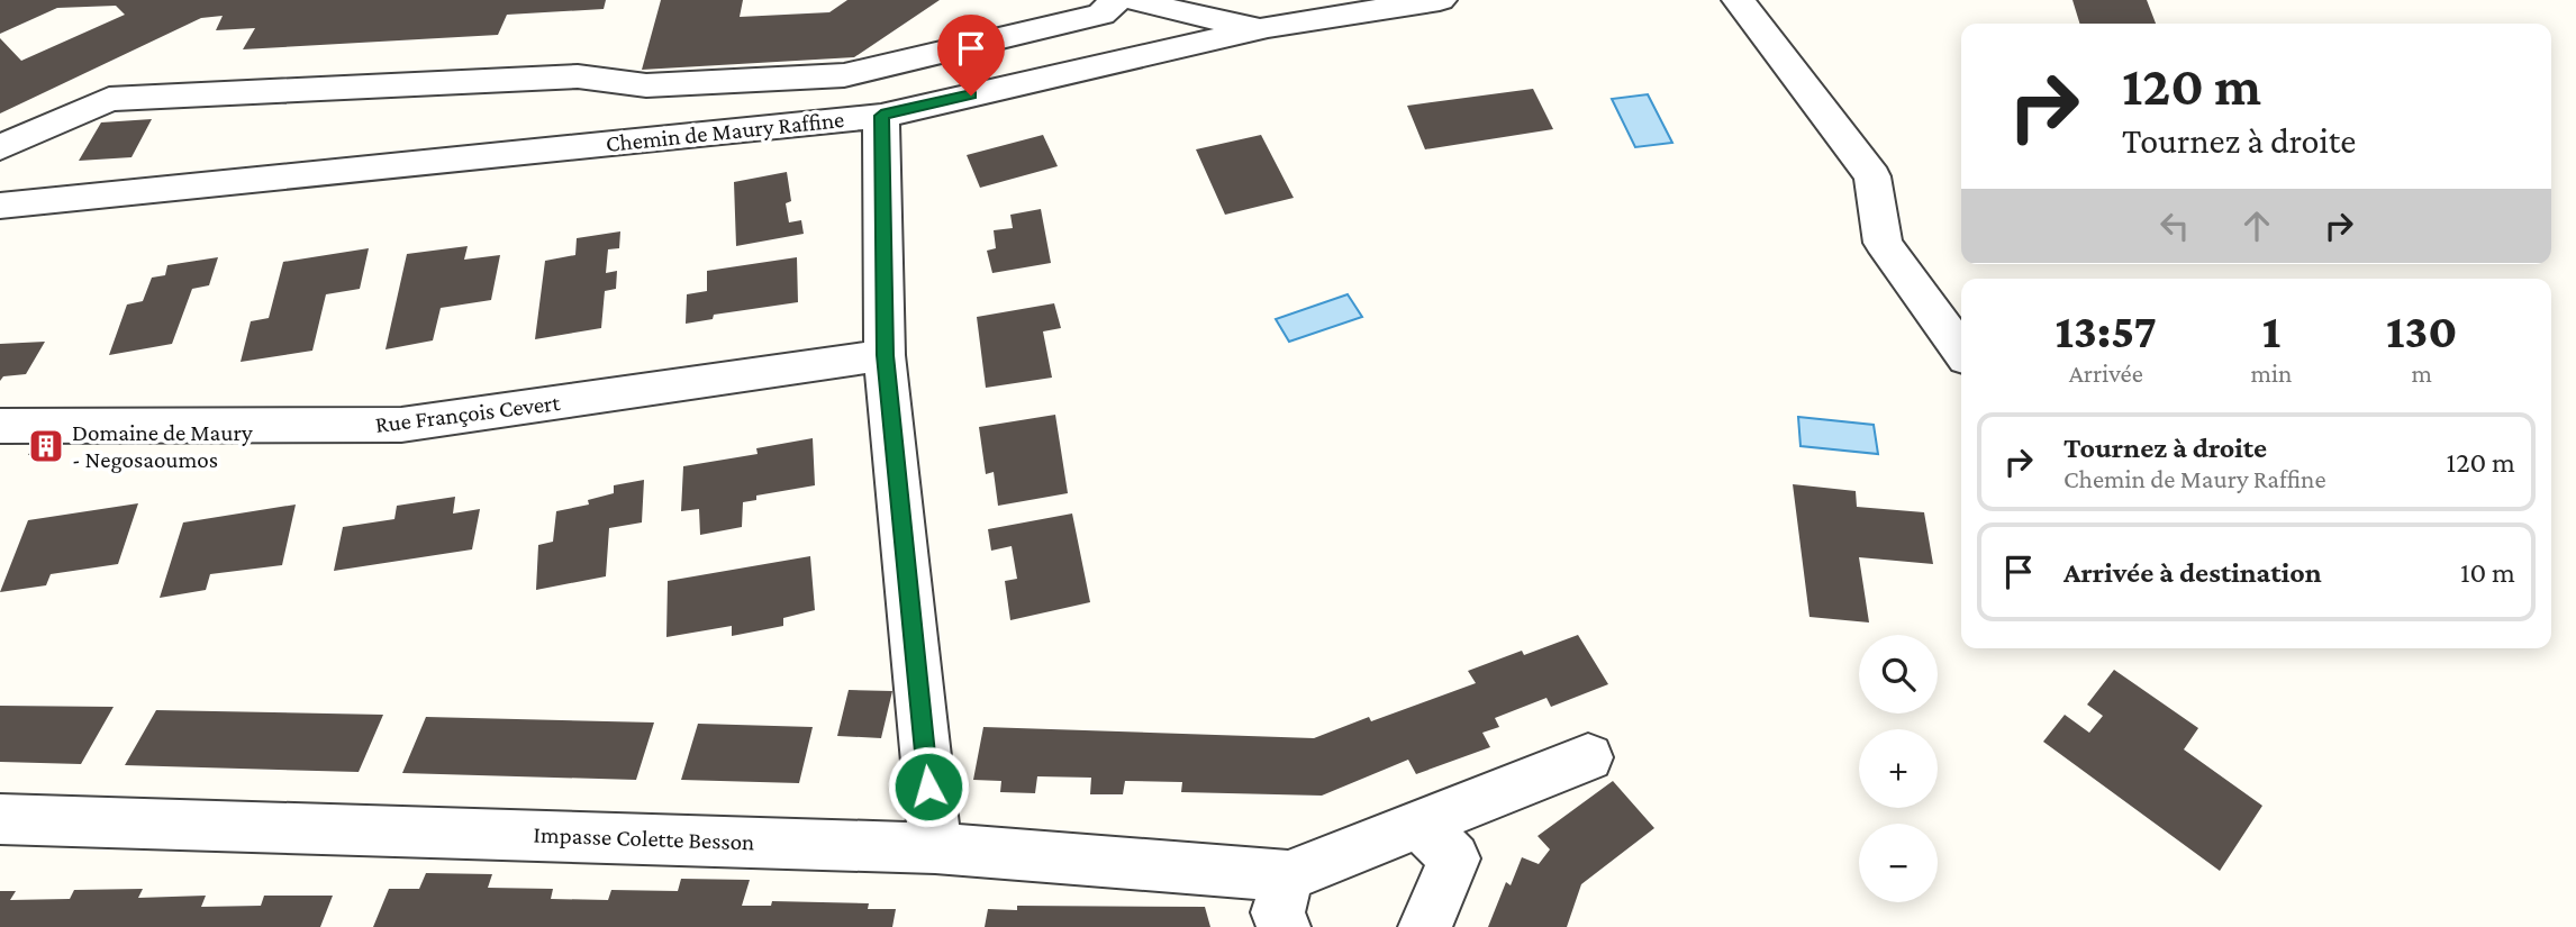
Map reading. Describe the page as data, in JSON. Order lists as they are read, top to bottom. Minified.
{"streets":{"street":["Chemin de Maury Raffine","Rue François Cevert","Impasse Colette Besson"]},"places":{"building":["Domaine de Maury - Negosaoumos"]},"page":{"turn":["120 m","Tournez à droite"],"eta":["13:57","Arrivée","1","min","130","m"],"list":[{"name":"Tournez à droite","note":"Chemin de Maury Raffine","value":"120 m"},{"name":"Arrivée à destination","value":"10 m"}],"map_buttons":["+","−"]}}
